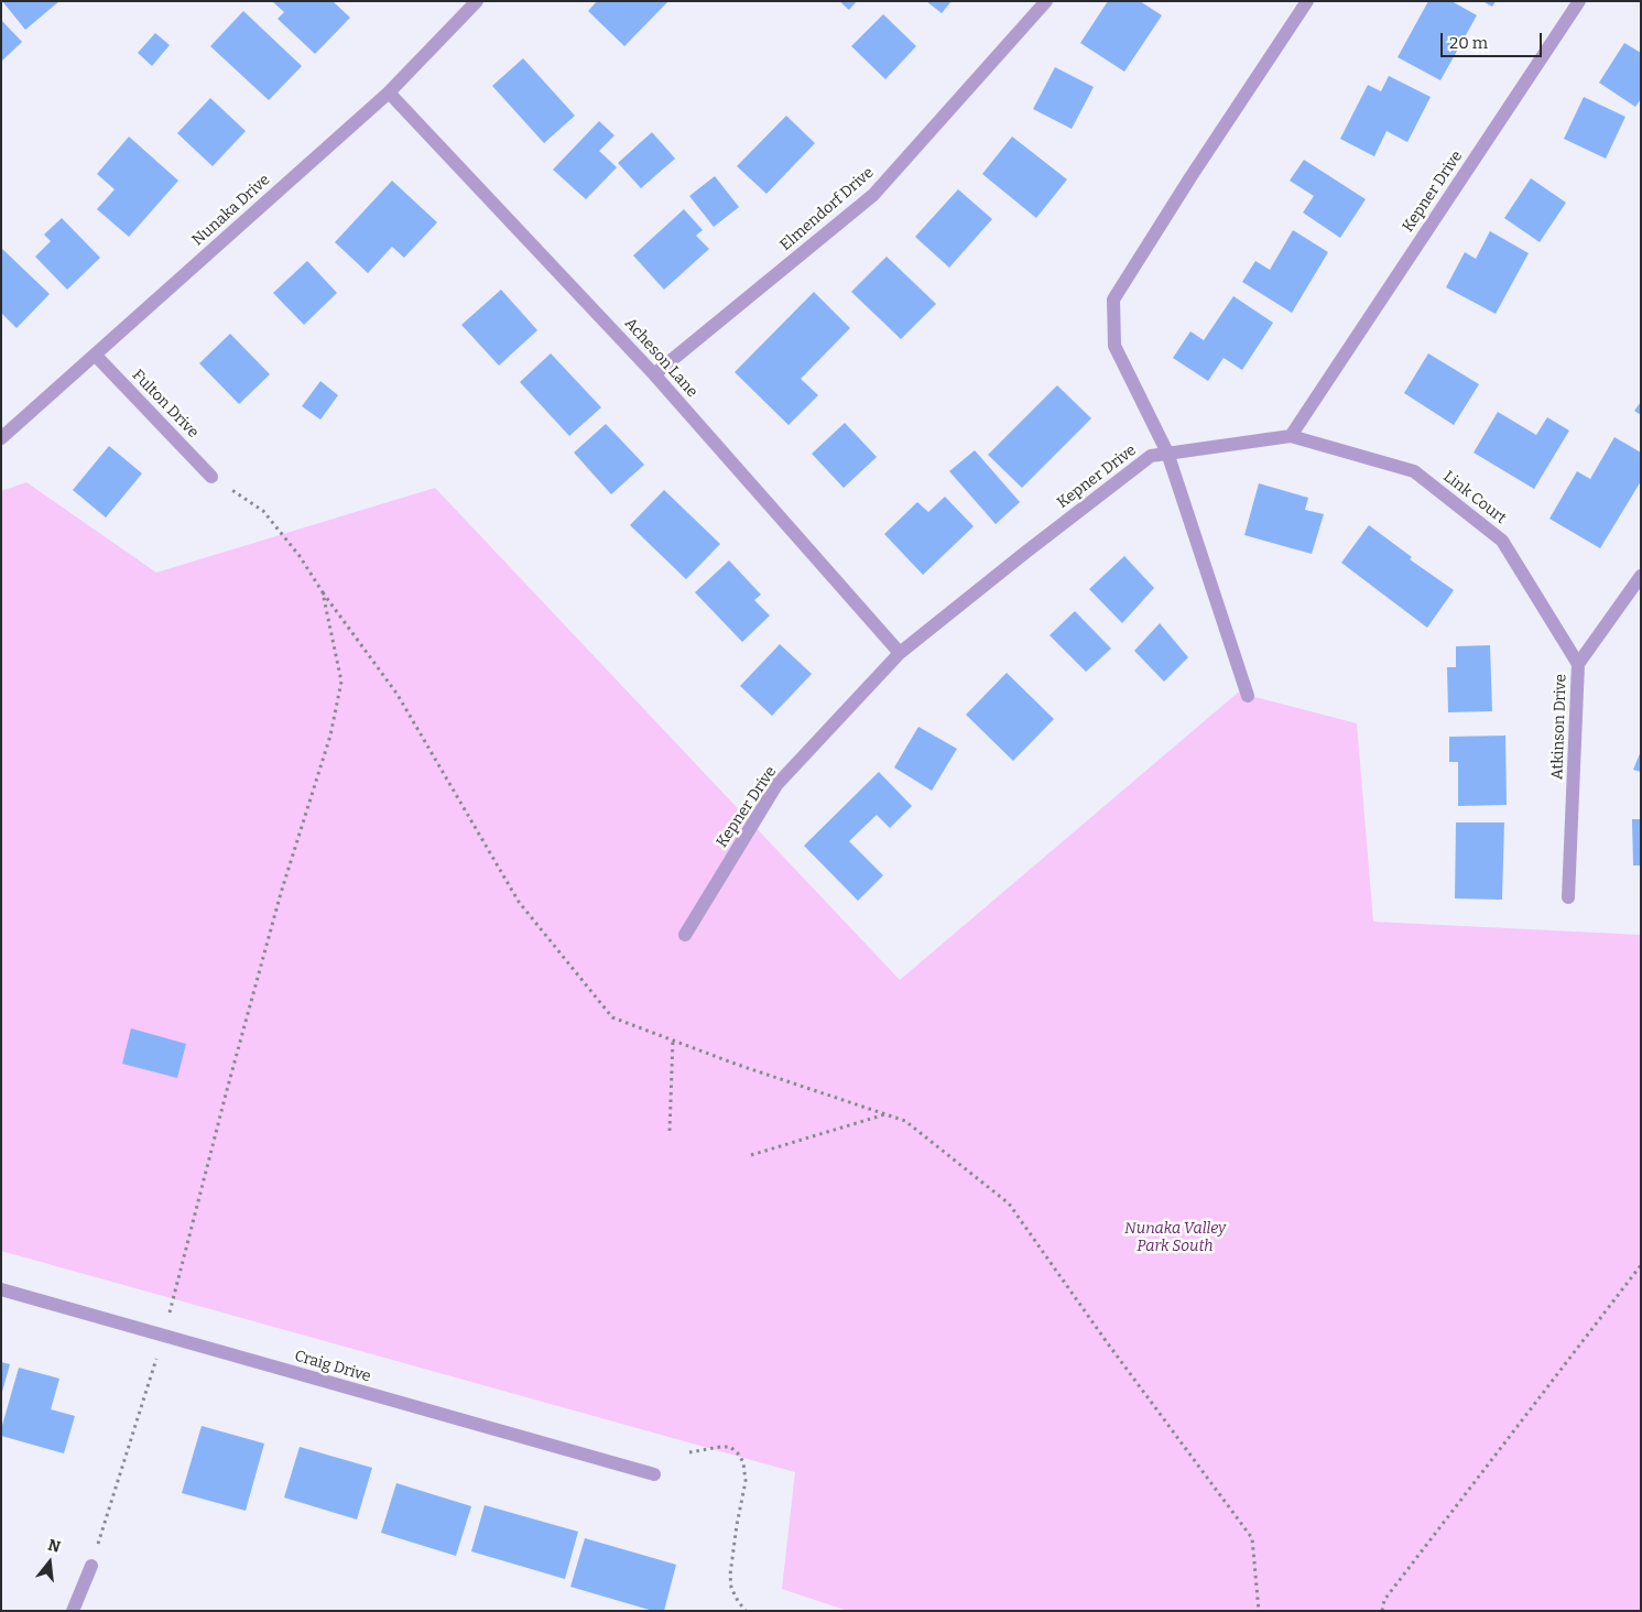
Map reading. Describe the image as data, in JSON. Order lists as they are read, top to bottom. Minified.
{"streets":{"street":["Kepner Drive","Elmendorf Drive","Nunaka Drive","Acheson Lane","Fulton Drive","Link Court","Atkinson Drive","Craig Drive"]},"crossings":[["Kepner Drive","Acheson Lane"],["Kepner Drive","Link Court"],["Elmendorf Drive","Acheson Lane"],["Nunaka Drive","Acheson Lane"],["Nunaka Drive","Fulton Drive"],["Link Court","Atkinson Drive"]],"parks":["Nunaka Valley Park South"],"scale_bar":"20 m","north":"top"}
